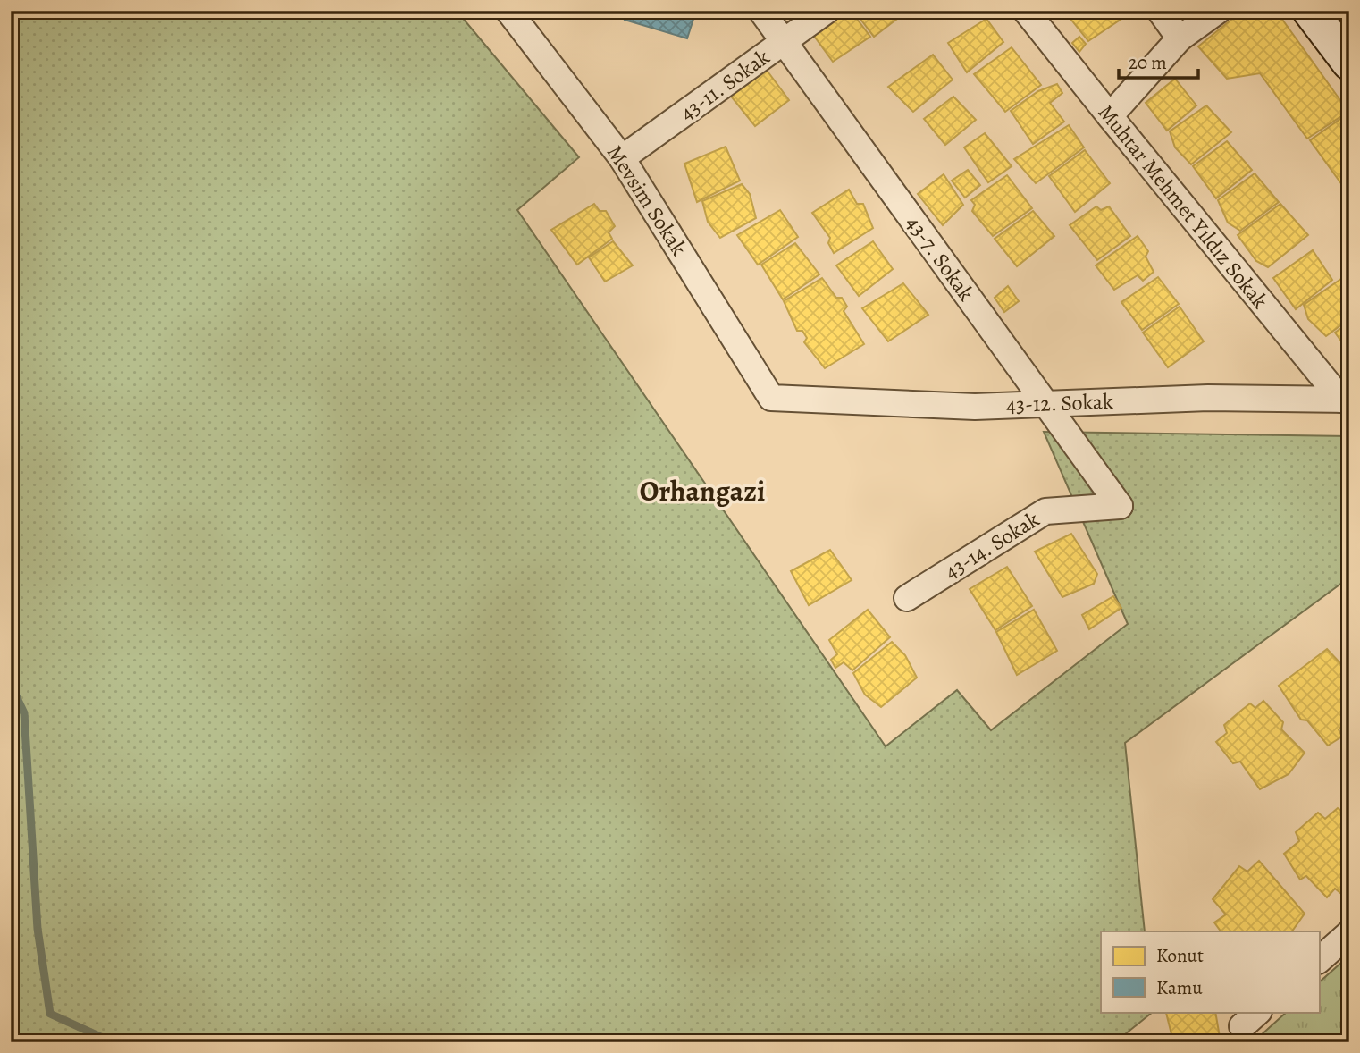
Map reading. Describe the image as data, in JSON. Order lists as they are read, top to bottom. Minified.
{"streets":{"street":["43-11. Sokak","Mevsim Sokak","Muhtar Mehmet Yıldız Sokak","43-7. Sokak","43-12. Sokak","43-14. Sokak"]},"crossings":[["43-11. Sokak","Mevsim Sokak"],["43-11. Sokak","43-7. Sokak"],["Mevsim Sokak","43-12. Sokak"],["Muhtar Mehmet Yıldız Sokak","43-12. Sokak"],["43-7. Sokak","43-12. Sokak"],["43-7. Sokak","43-14. Sokak"]],"districts":["Orhangazi"],"legend":["Konut","Kamu"],"scale_bar":"20 m"}
